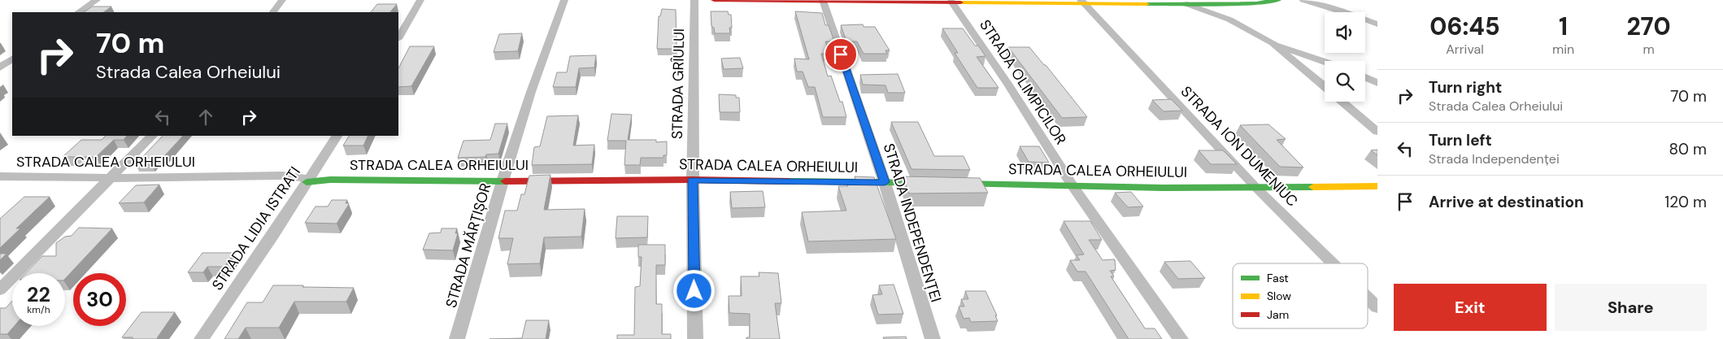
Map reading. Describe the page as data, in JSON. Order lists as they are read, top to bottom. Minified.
{"streets":{"street":["STRADA OLIMPICILOR","STRADA GRÎULUI","STRADA ION DUMENIUC","STRADA CALEA ORHEIULUI","STRADA INDEPENDENȚEI","STRADA LIDIA ISTRATI","STRADA MĂRȚIȘOR"]},"crossings":[["STRADA OLIMPICILOR","STRADA CALEA ORHEIULUI"],["STRADA GRÎULUI","STRADA CALEA ORHEIULUI"],["STRADA ION DUMENIUC","STRADA CALEA ORHEIULUI"],["STRADA CALEA ORHEIULUI","STRADA INDEPENDENȚEI"],["STRADA CALEA ORHEIULUI","STRADA LIDIA ISTRATI"],["STRADA CALEA ORHEIULUI","STRADA MĂRȚIȘOR"]],"legend":["Fast","Slow","Jam"],"page":{"eta":["06:45","Arrival","1","min","270","m"],"turn":["70 m","Strada Calea Orheiului"],"list":[{"name":"Turn right","note":"Strada Calea Orheiului","value":"70 m"},{"name":"Turn left","note":"Strada Independenței","value":"80 m"},{"name":"Arrive at destination","value":"120 m"}],"speed":"22 km/h","limit":"30","buttons":["Exit","Share"]}}
